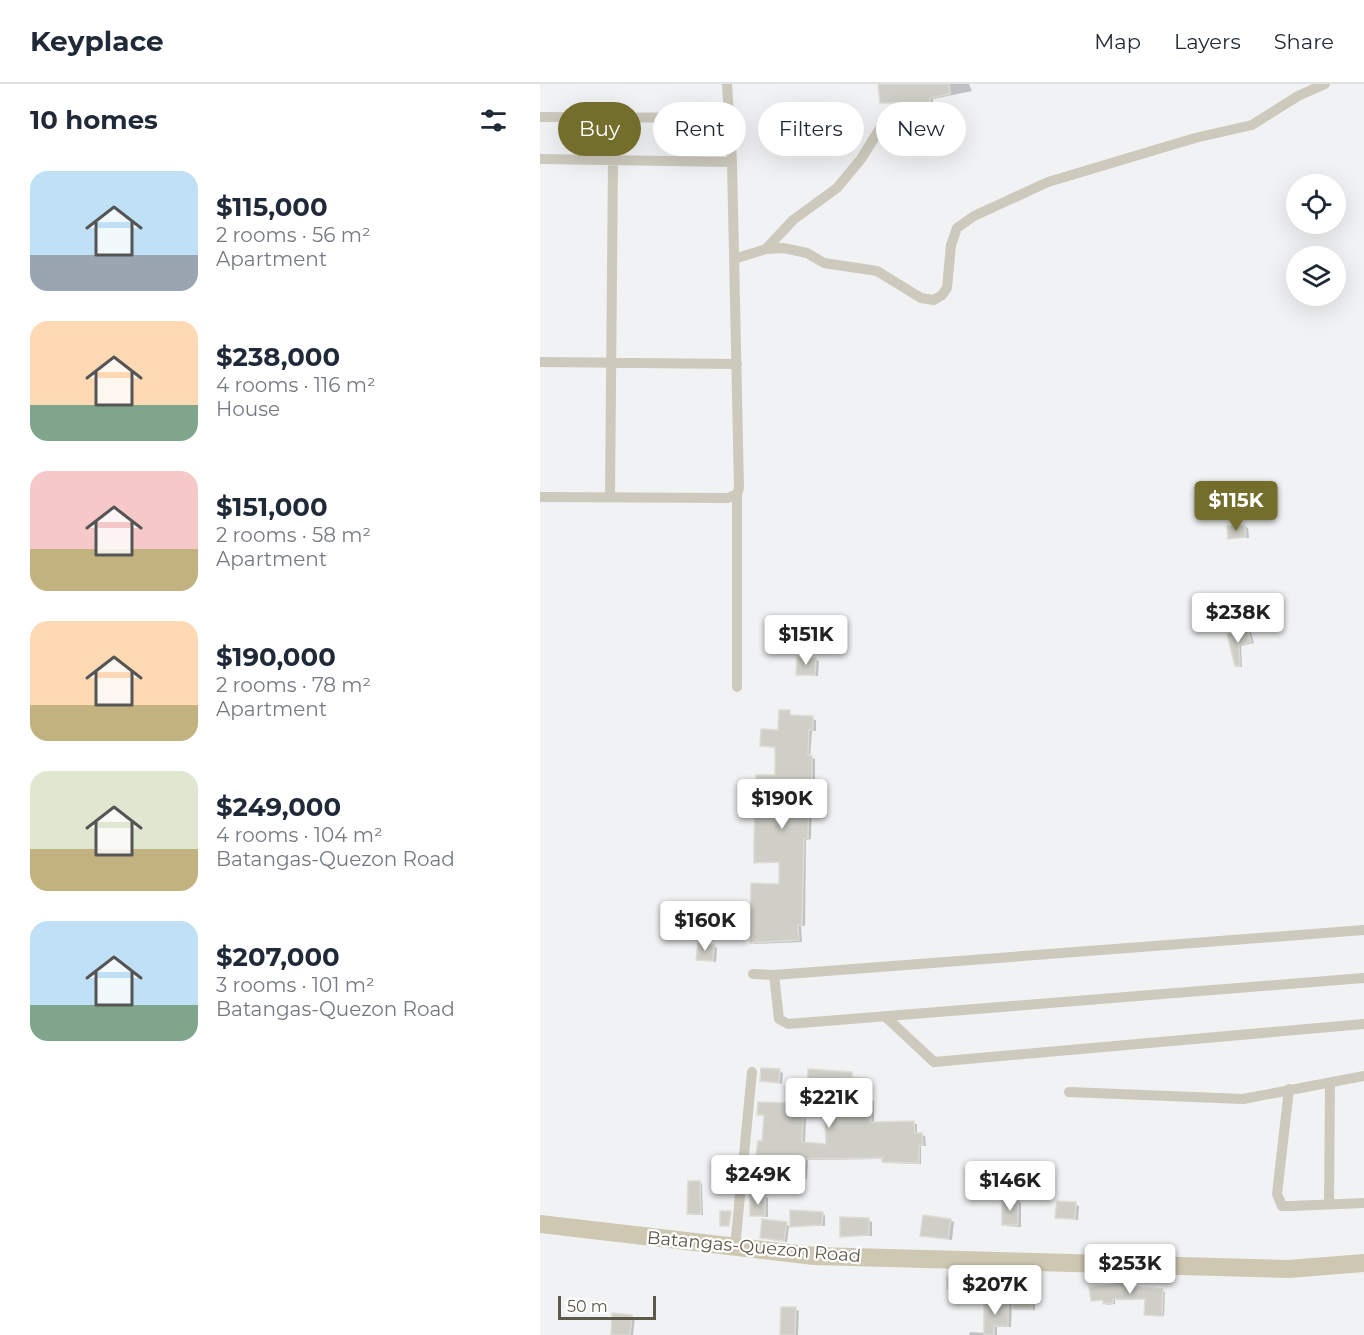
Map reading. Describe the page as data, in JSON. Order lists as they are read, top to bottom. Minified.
{"streets":{"main road":["Batangas-Quezon Road"]},"scale_bar":"50 m","page":{"header":"Keyplace","nav":["Map","Layers","Share"],"heading":"10 homes","chip":["Buy","Rent","Filters","New"],"list":[{"name":"$115,000","note":"2 rooms · 56 m² · Apartment"},{"name":"$238,000","note":"4 rooms · 116 m² · House"},{"name":"$151,000","note":"2 rooms · 58 m² · Apartment"},{"name":"$190,000","note":"2 rooms · 78 m² · Apartment"},{"name":"$249,000","note":"4 rooms · 104 m² · Batangas-Quezon Road"},{"name":"$207,000","note":"3 rooms · 101 m² · Batangas-Quezon Road"}],"price":["$115K","$238K","$151K","$190K","$160K","$221K","$249K","$146K","$253K","$207K"],"scale":"50 m"}}
